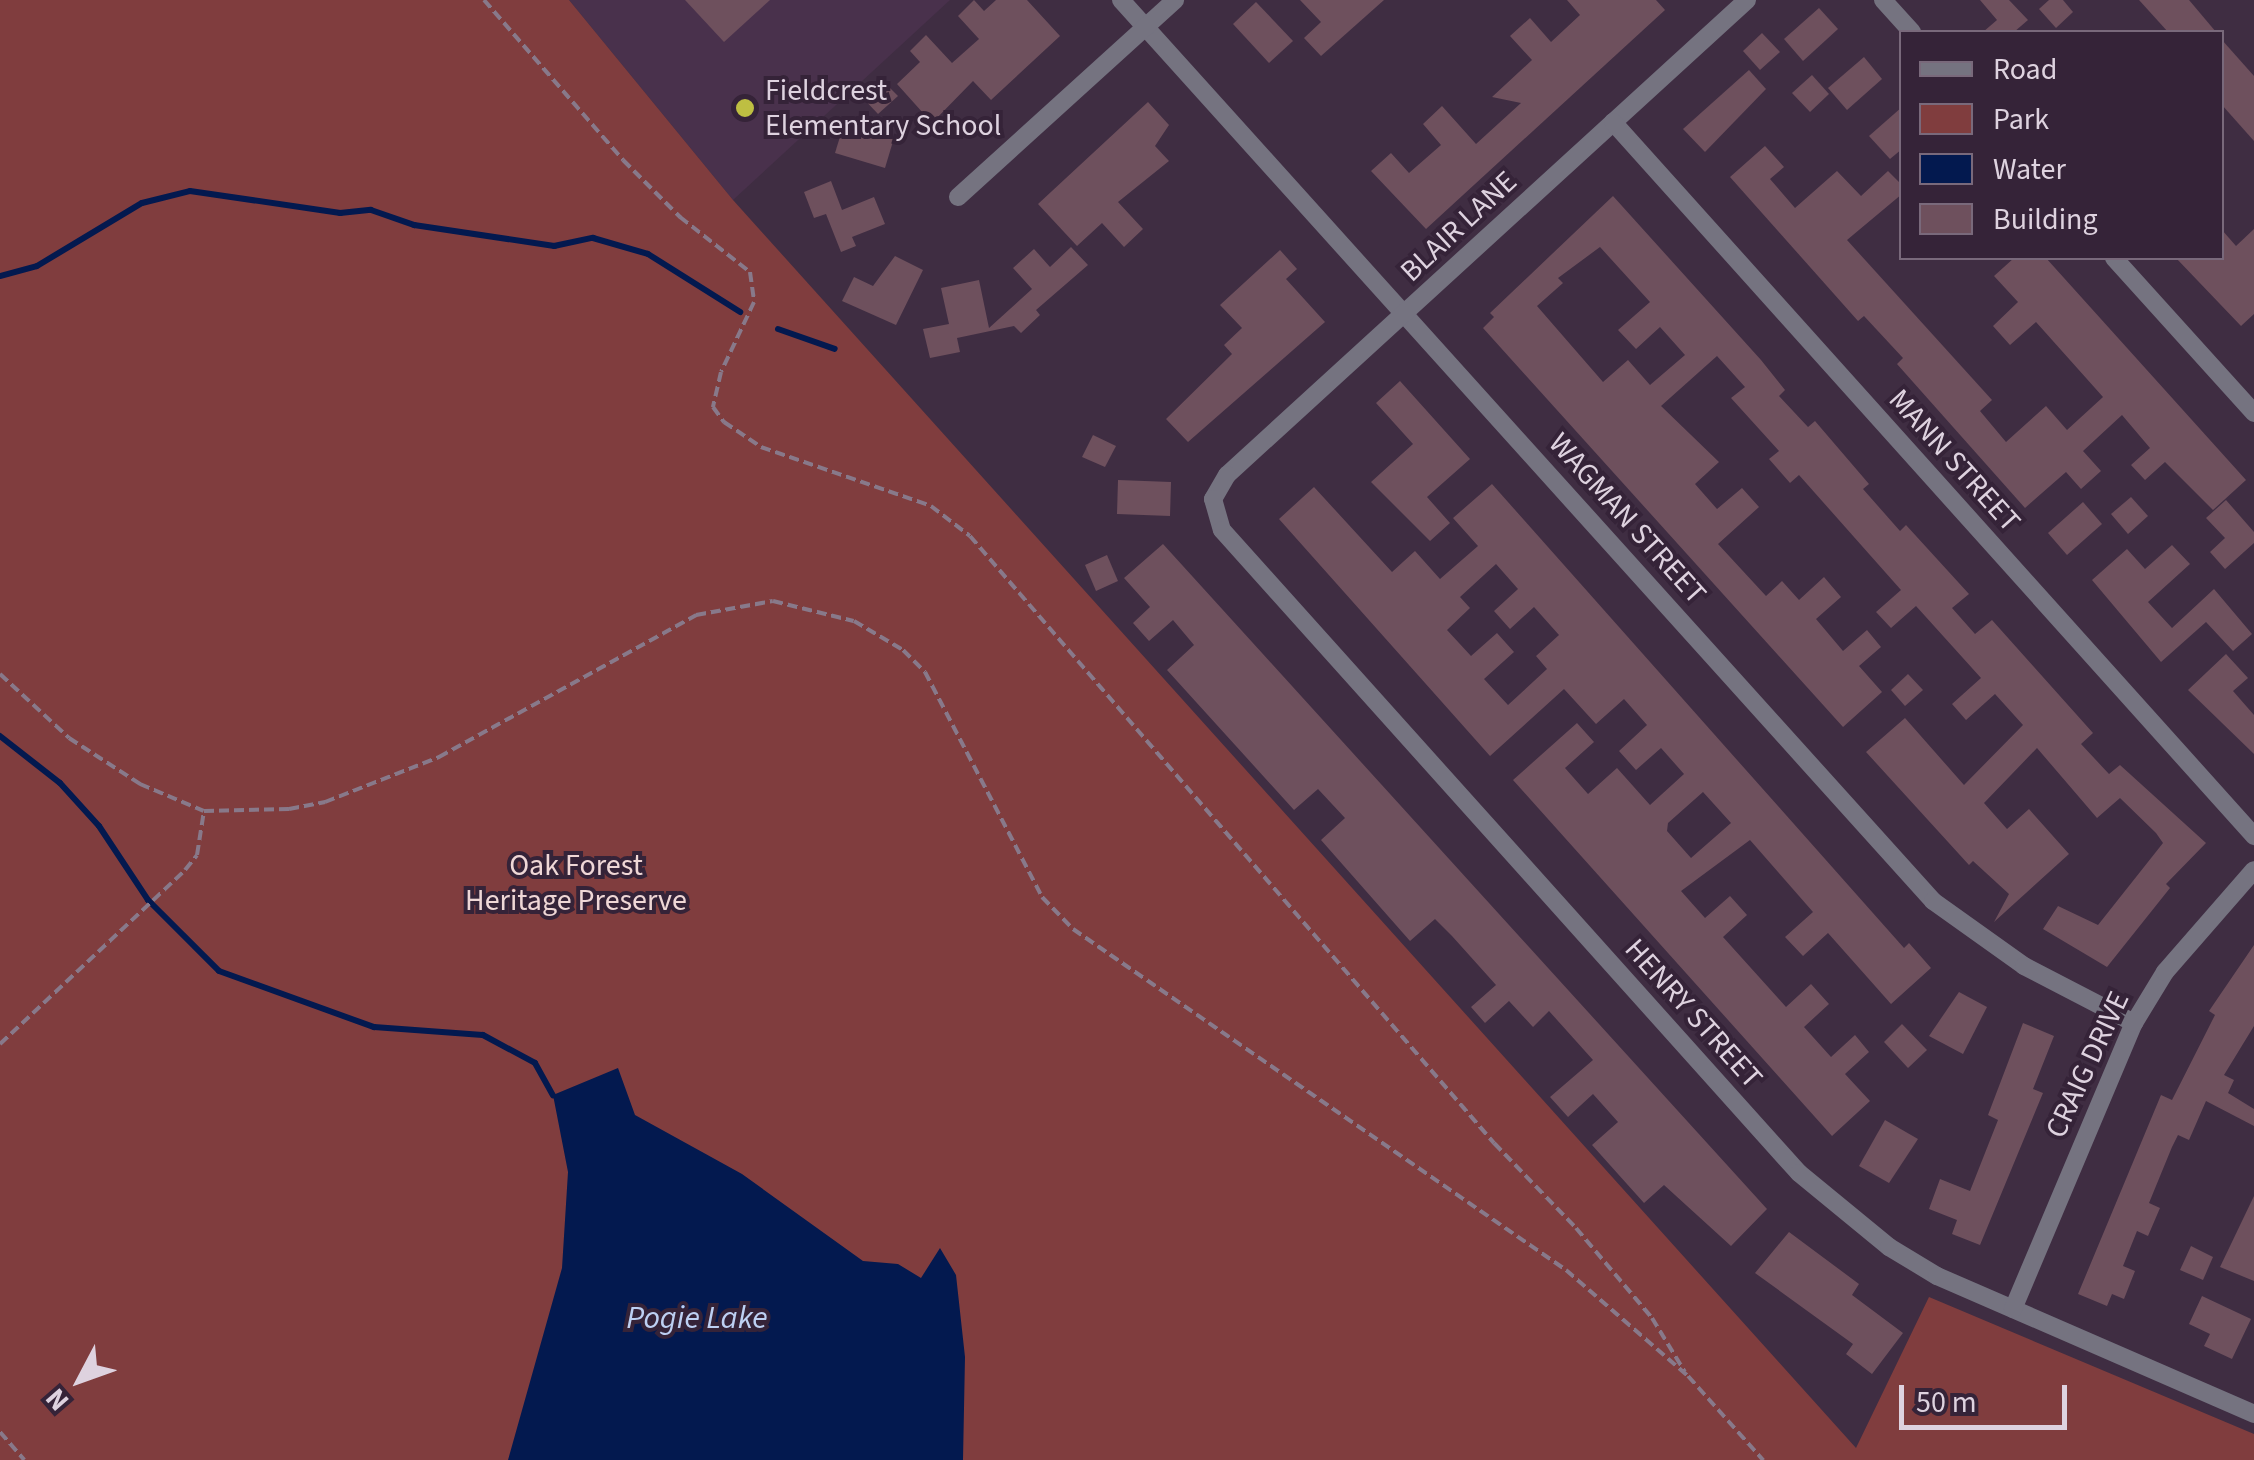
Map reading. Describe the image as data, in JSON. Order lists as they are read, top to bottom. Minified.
{"streets":{"street":["BLAIR LANE","MANN STREET","WAGMAN STREET","HENRY STREET","CRAIG DRIVE"]},"crossings":[["BLAIR LANE","MANN STREET"],["BLAIR LANE","WAGMAN STREET"],["BLAIR LANE","HENRY STREET"],["WAGMAN STREET","CRAIG DRIVE"],["HENRY STREET","CRAIG DRIVE"]],"water":["Pogie Lake"],"parks":["Oak Forest Heritage Preserve"],"places":["Fieldcrest Elementary School"],"legend":["Road","Park","Water","Building"],"scale_bar":"50 m","north":"bottom left"}
